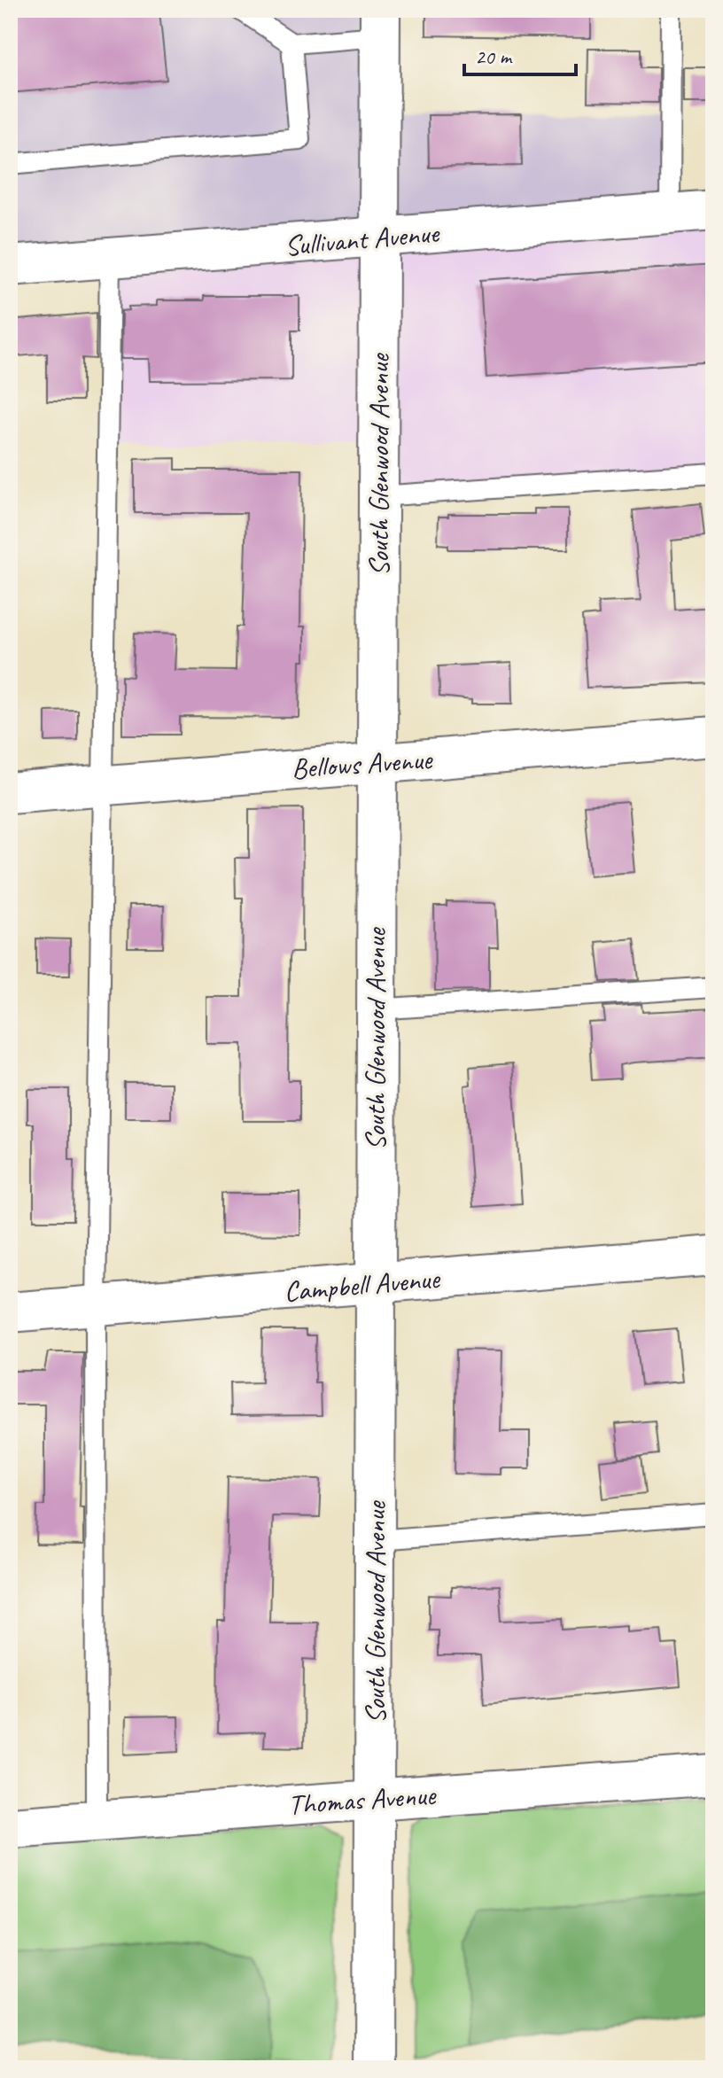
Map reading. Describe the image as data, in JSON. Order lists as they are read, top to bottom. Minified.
{"streets":{"street":["Sullivant Avenue","South Glenwood Avenue","Bellows Avenue","Campbell Avenue","Thomas Avenue"]},"crossings":[["Sullivant Avenue","South Glenwood Avenue"],["South Glenwood Avenue","Bellows Avenue"],["South Glenwood Avenue","Campbell Avenue"],["South Glenwood Avenue","Thomas Avenue"]],"scale_bar":"20 m"}
